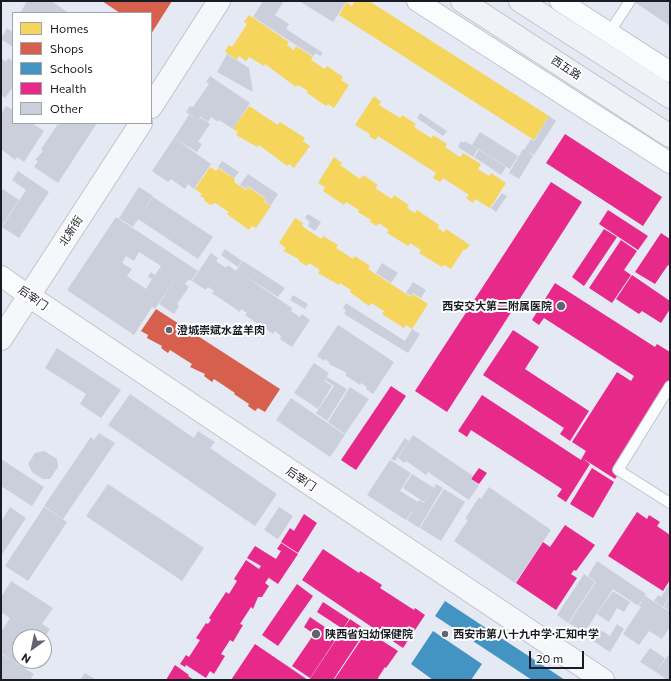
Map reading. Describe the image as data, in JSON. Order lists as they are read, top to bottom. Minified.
{"streets":{"main road":["西五路"],"street":["北新街","后宰门"]},"crossings":[["北新街","后宰门"]],"places":["西安交大第二附属医院","澄城崇斌水盆羊肉","陕西省妇幼保健院","西安市第八十九中学·汇知中学"],"legend":["Homes","Shops","Schools","Health","Other"],"scale_bar":"20 m","north":"bottom left"}
